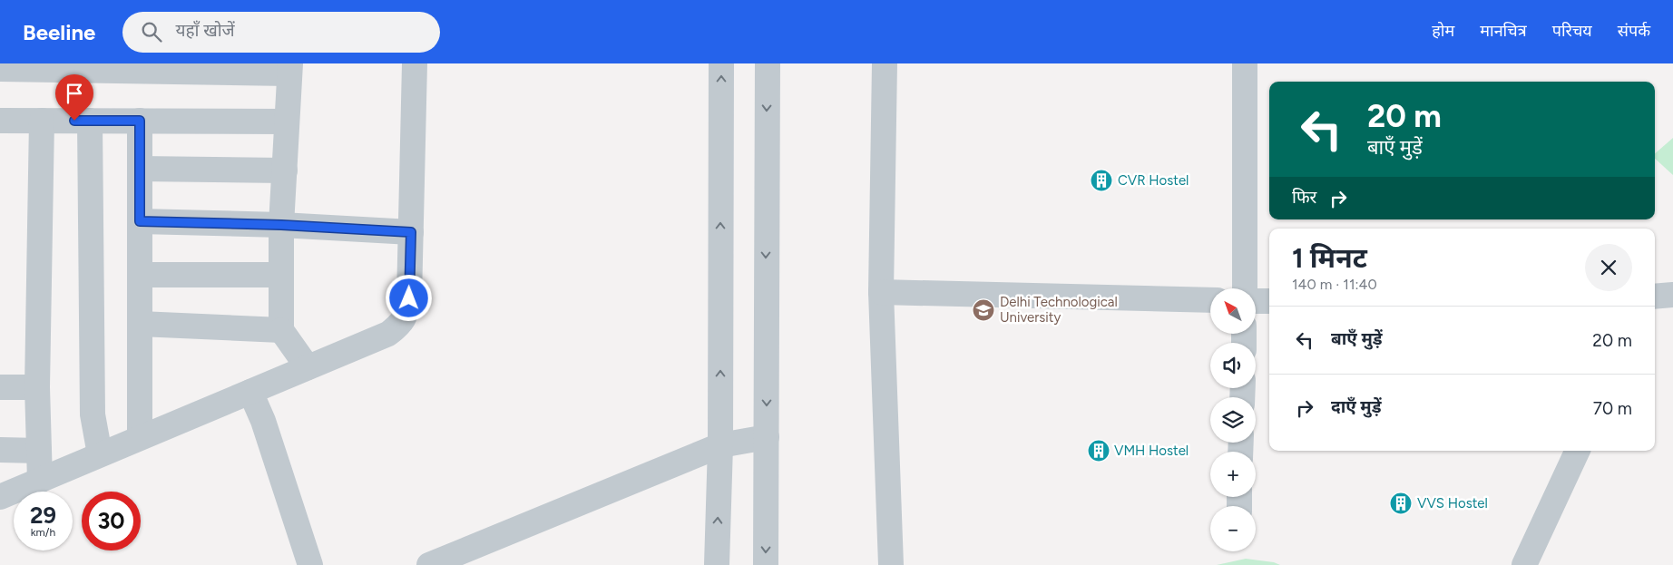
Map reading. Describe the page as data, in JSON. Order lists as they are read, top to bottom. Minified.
{"places":{"building":["CVR Hostel","VMH Hostel","VVS Hostel"],"school or university":["Delhi Technological University"]},"north":"top left","page":{"header":"Beeline","search":"यहाँ खोजें","nav":["होम","मानचित्र","परिचय","संपर्क"],"turn":["20 m","बाएँ मुड़ें"],"then":"फिर","heading":["1 मिनट","140 m · 11:40"],"map_buttons":["+","−"],"list":[{"name":"बाएँ मुड़ें","value":"20 m"},{"name":"दाएँ मुड़ें","value":"70 m"}],"speed":"29 km/h","limit":"30"}}
